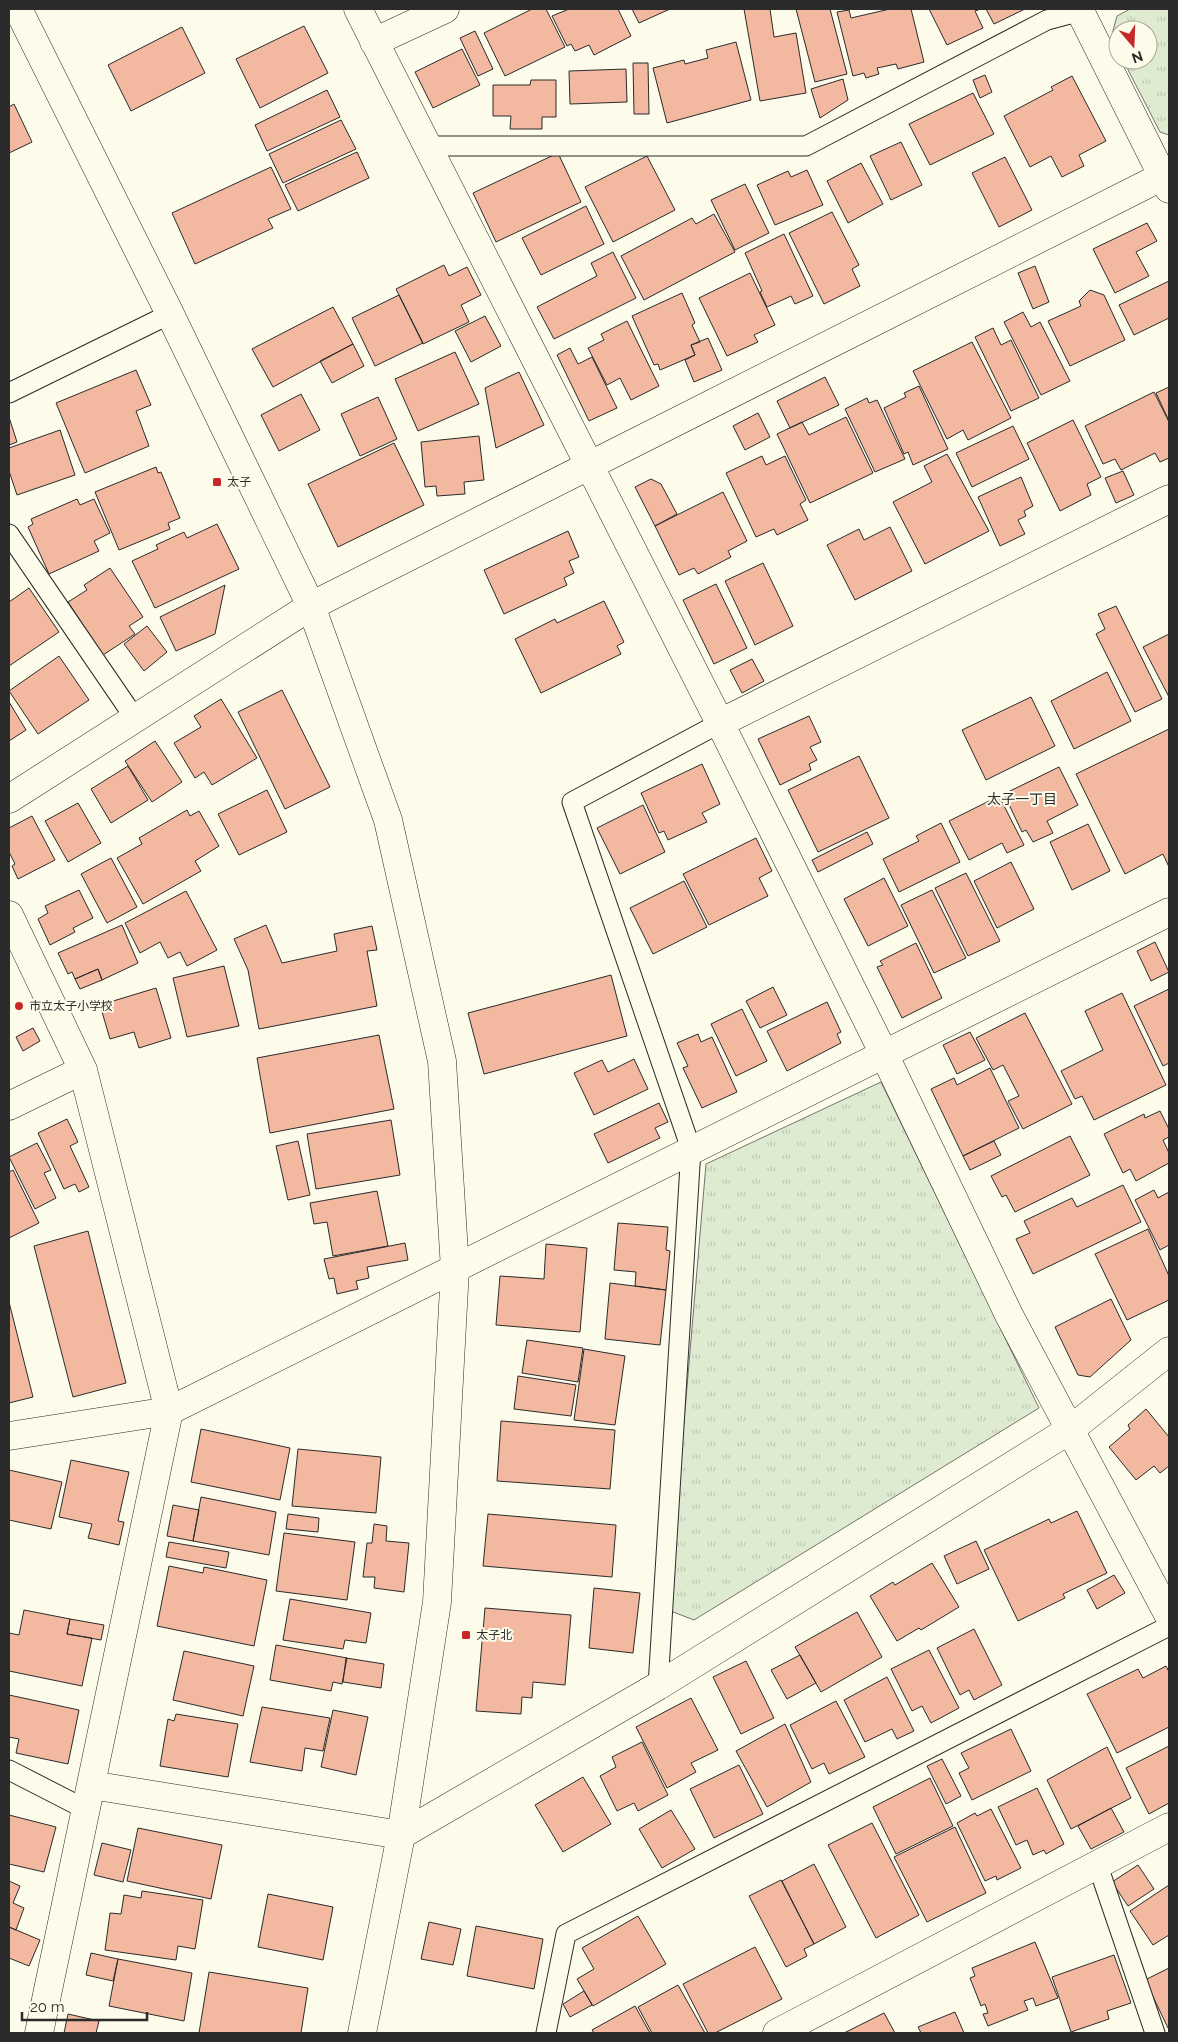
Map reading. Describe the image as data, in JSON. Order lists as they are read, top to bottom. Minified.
{"districts":["太子一丁目"],"places":{"transit":["太子","太子北"],"other":["市立太子小学校"]},"scale_bar":"20 m","north":"bottom"}
